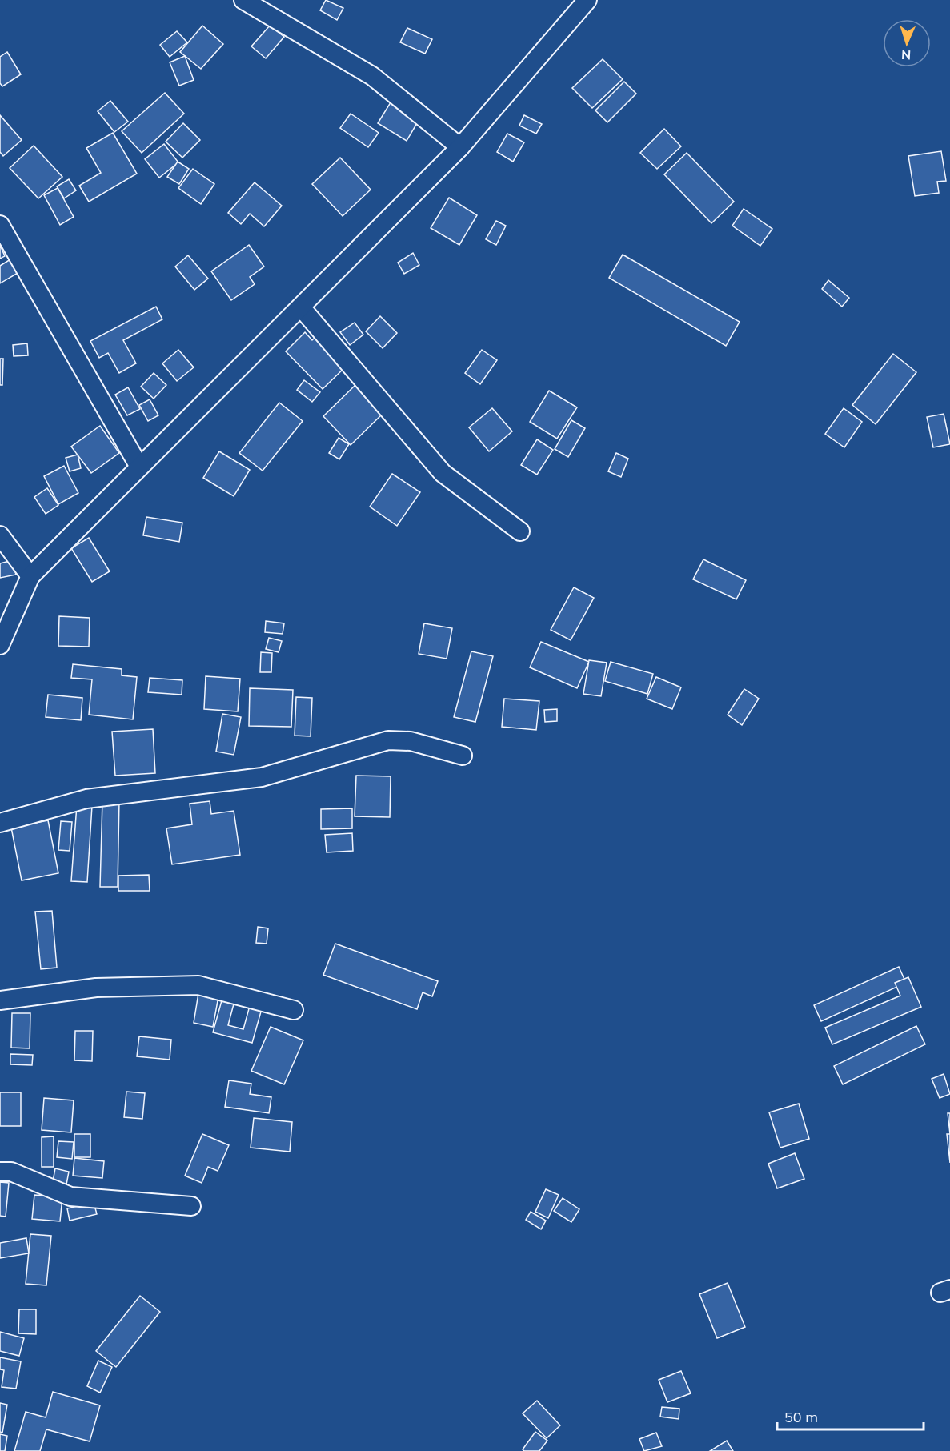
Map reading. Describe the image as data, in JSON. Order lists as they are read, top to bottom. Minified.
{"scale_bar":"50 m","north":"bottom"}
